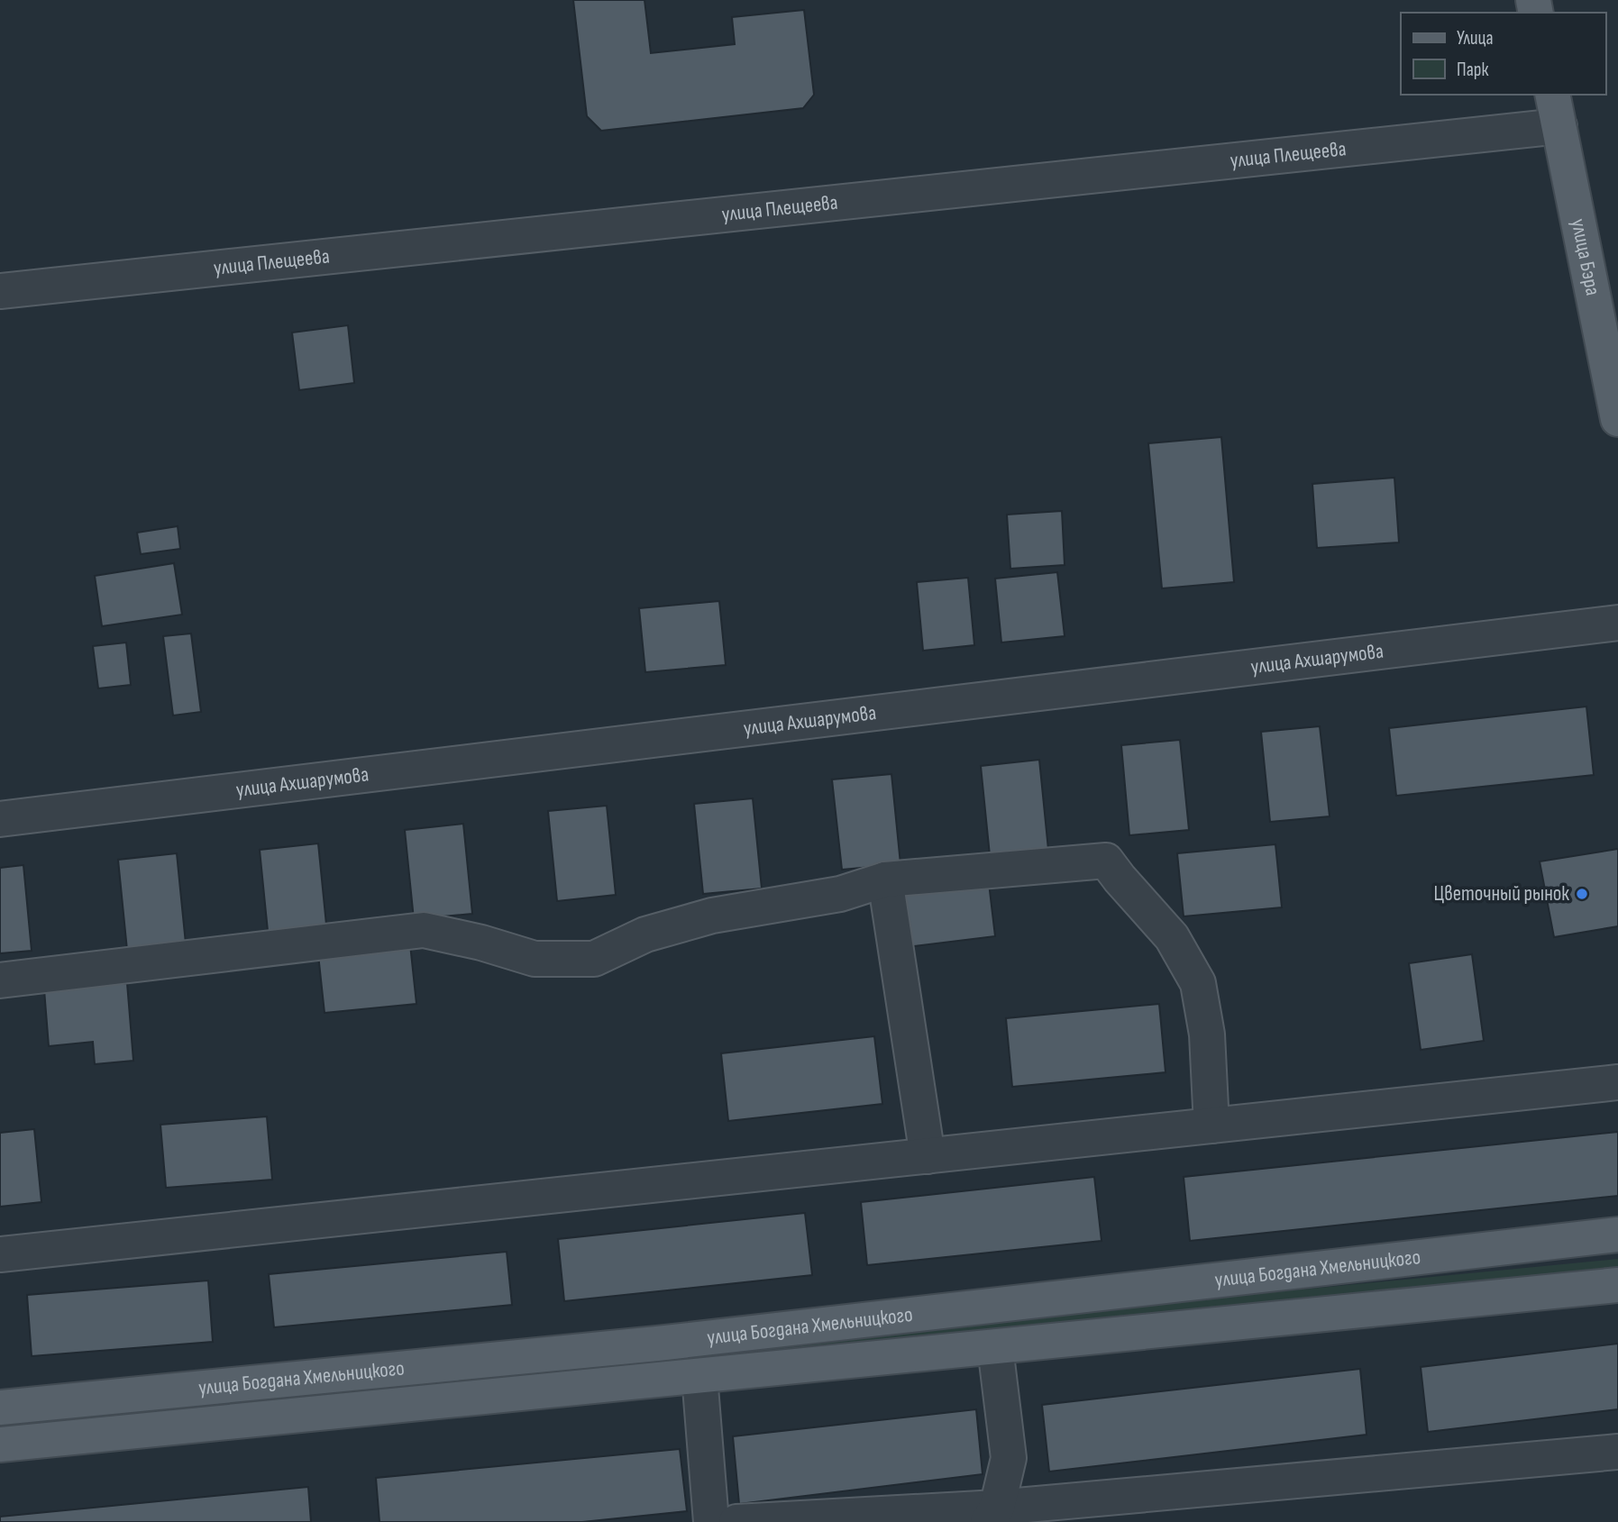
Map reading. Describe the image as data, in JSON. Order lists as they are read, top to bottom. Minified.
{"streets":{"main road":["улица Бэра","улица Богдана Хмельницкого"],"street":["улица Плещеева","улица Ахшарумова"]},"crossings":[["улица Плещеева","улица Бэра"]],"places":["Цветочный рынок"],"legend":["Улица","Парк"]}
